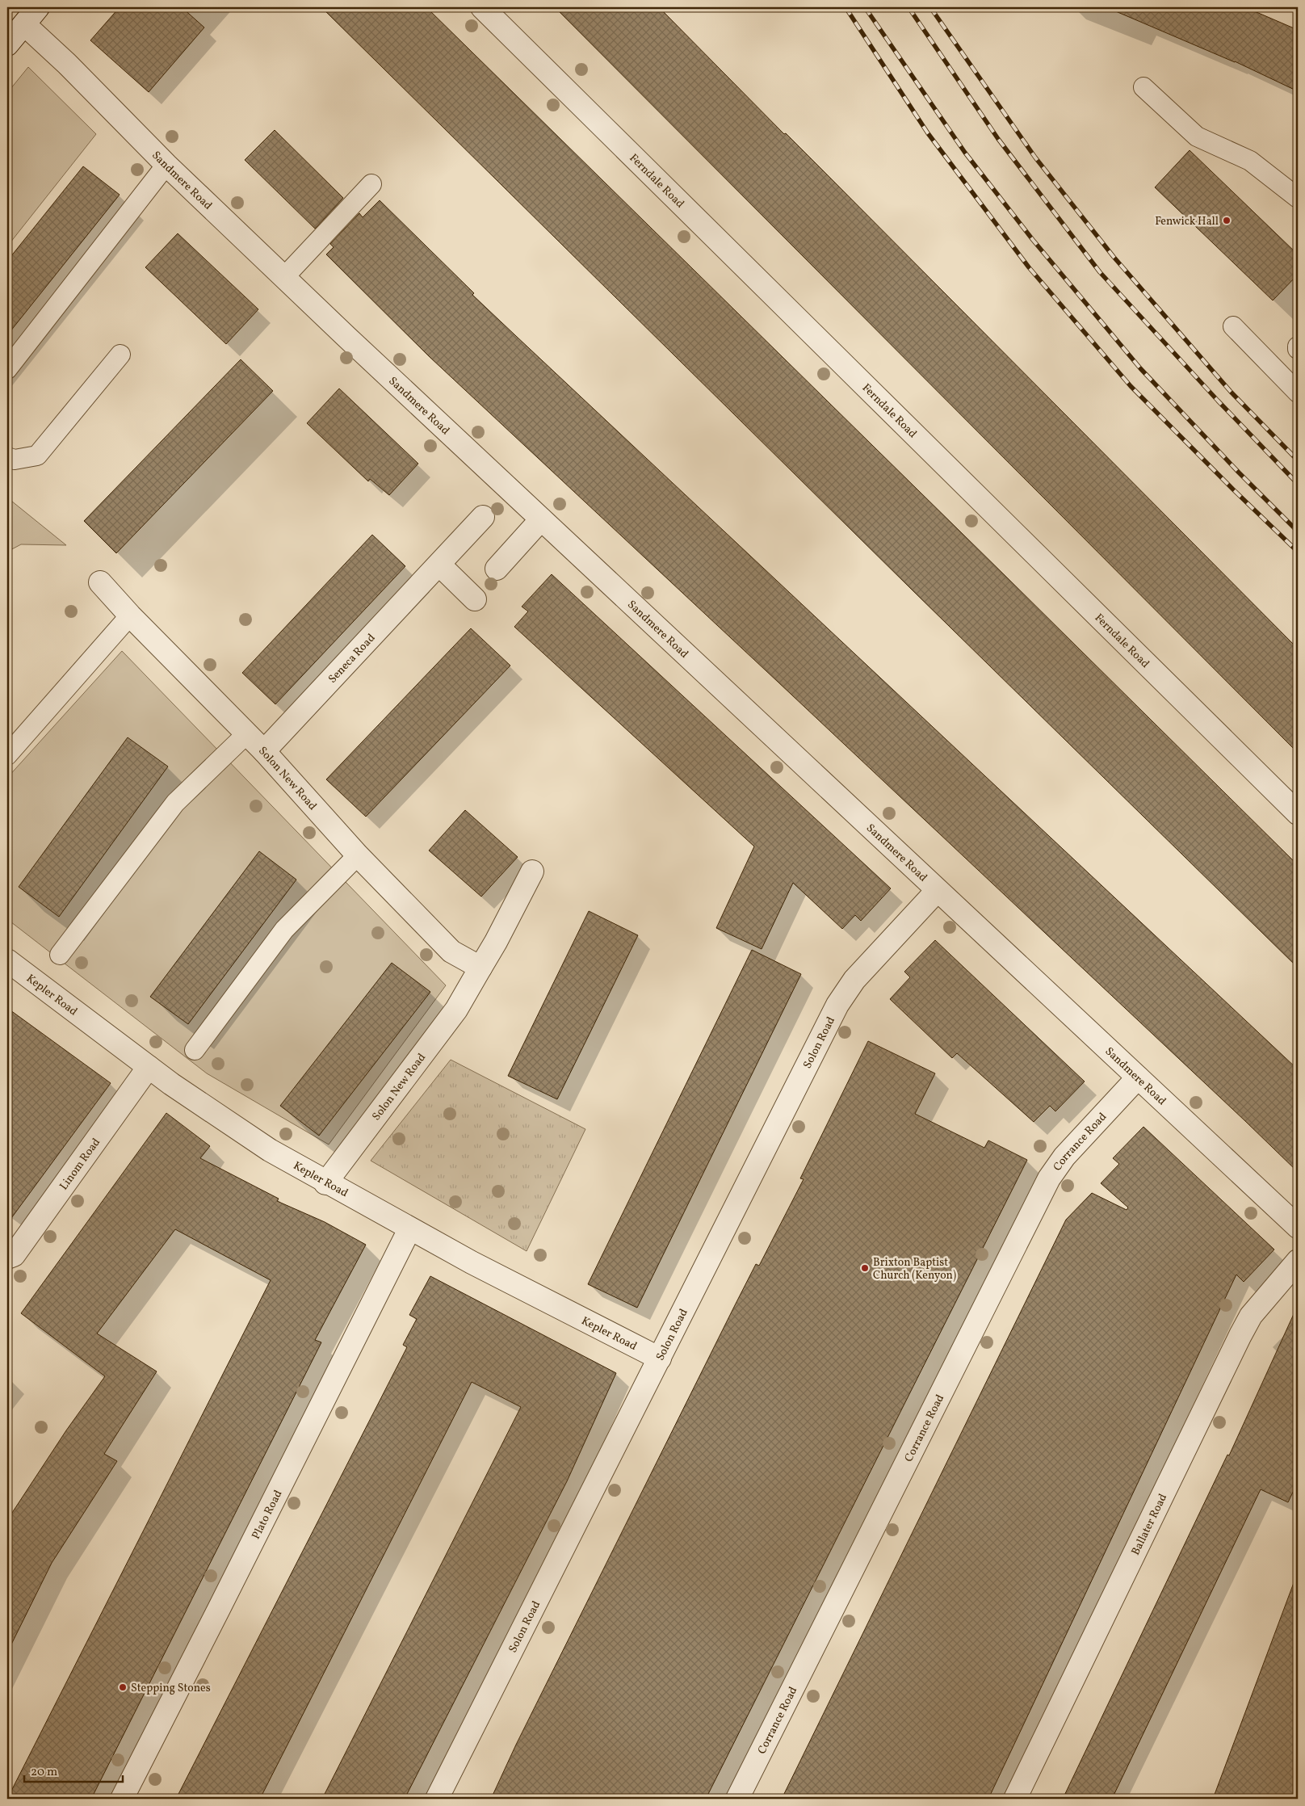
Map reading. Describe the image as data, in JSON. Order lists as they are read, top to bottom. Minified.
{"streets":{"street":["Sandmere Road","Ferndale Road","Seneca Road","Solon New Road","Kepler Road","Solon Road","Corrance Road","Linom Road","Plato Road","Ballater Road"]},"crossings":[["Sandmere Road","Solon Road"],["Sandmere Road","Corrance Road"],["Seneca Road","Solon New Road"],["Solon New Road","Kepler Road"],["Kepler Road","Solon Road"],["Kepler Road","Linom Road"],["Kepler Road","Plato Road"]],"places":["Fenwick Hall","Brixton Baptist Church (Kenyon)","Stepping Stones"],"scale_bar":"20 m"}
